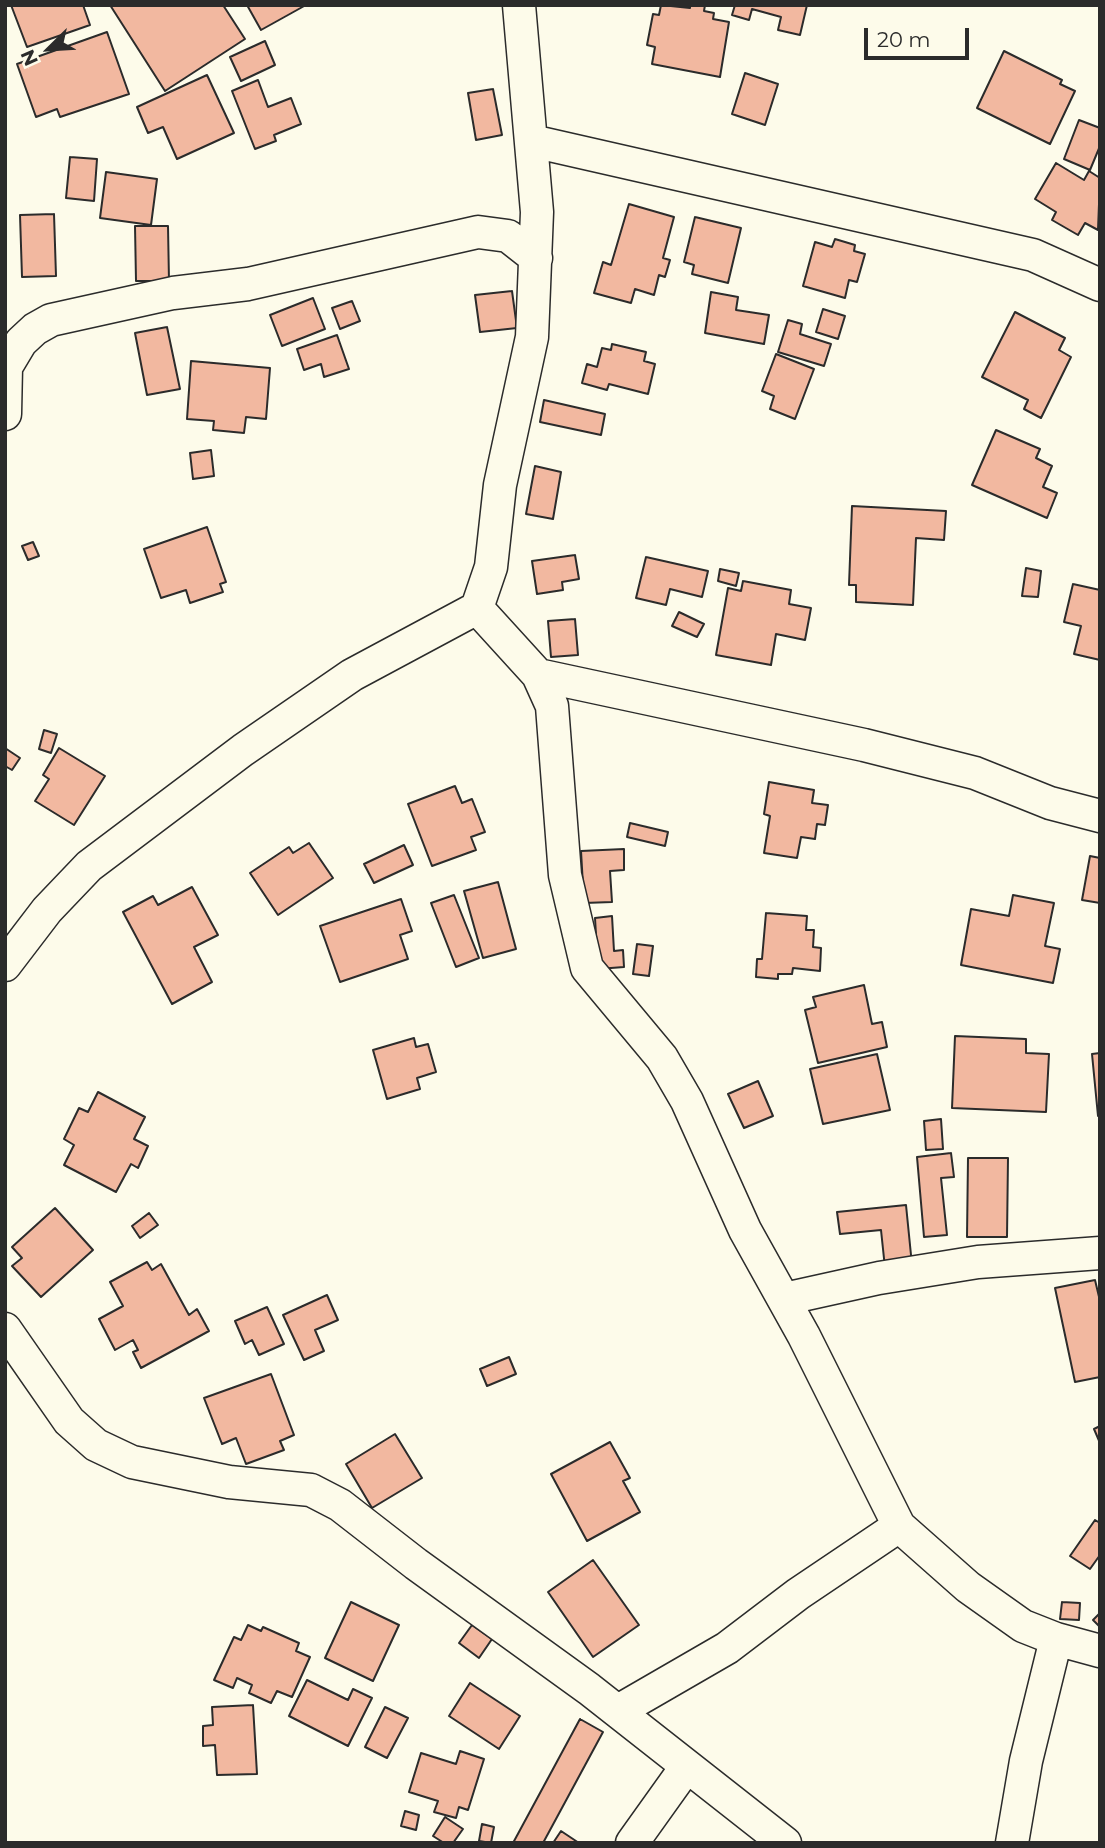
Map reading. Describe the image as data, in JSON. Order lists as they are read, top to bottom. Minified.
{"scale_bar":"20 m","north":"bottom left"}
